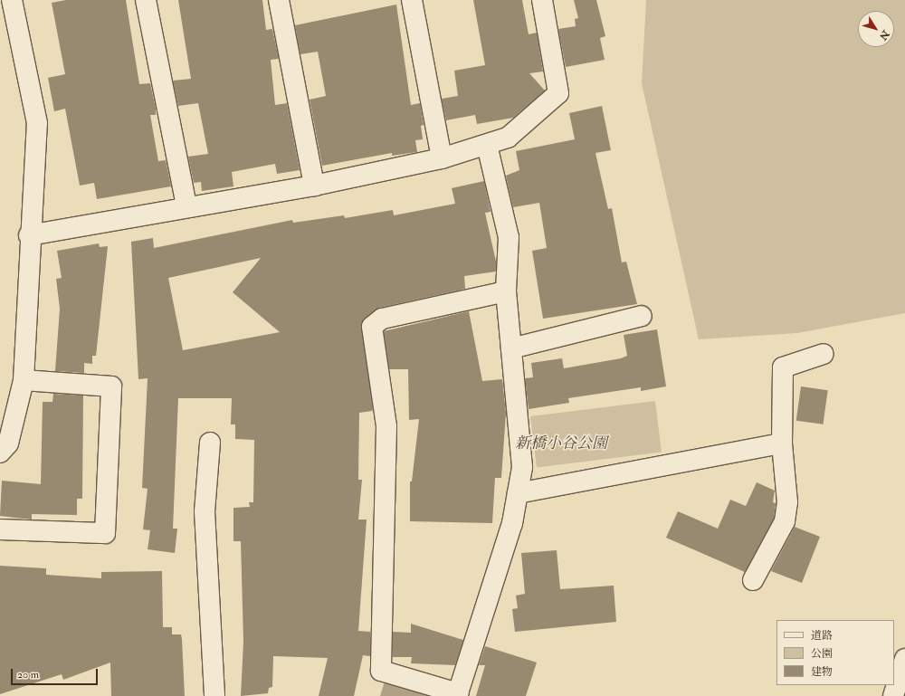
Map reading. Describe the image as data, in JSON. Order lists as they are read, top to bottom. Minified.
{"parks":["新橋小谷公園"],"legend":["道路","公園","建物"],"scale_bar":"20 m","north":"bottom right"}
